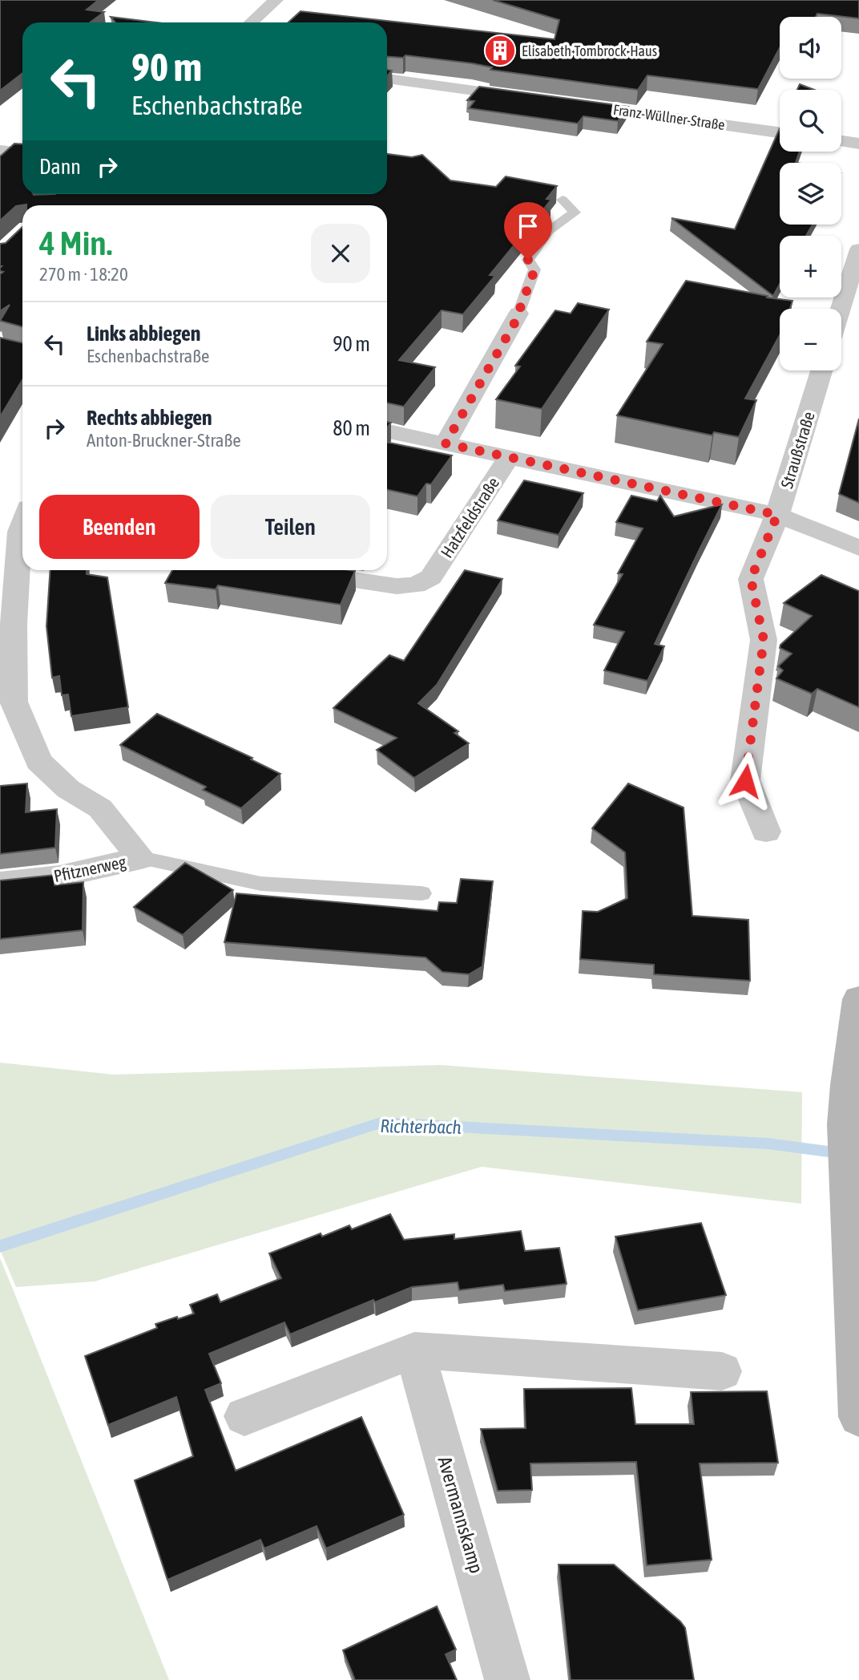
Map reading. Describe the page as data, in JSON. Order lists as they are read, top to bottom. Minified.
{"streets":{"street":["Franz-Wüllner-Straße","Straußstraße","Hatzfeldstraße","Pfitznerweg","Avermannskamp"]},"water":["Richterbach"],"places":{"building":["Elisabeth-Tombrock-Haus"]},"page":{"map_buttons":["+","−"],"turn":["90 m","Eschenbachstraße"],"then":"Dann","heading":["4 Min.","270 m · 18:20"],"list":[{"name":"Links abbiegen","note":"Eschenbachstraße","value":"90 m"},{"name":"Rechts abbiegen","note":"Anton-Bruckner-Straße","value":"80 m"}],"buttons":["Beenden","Teilen"]}}
